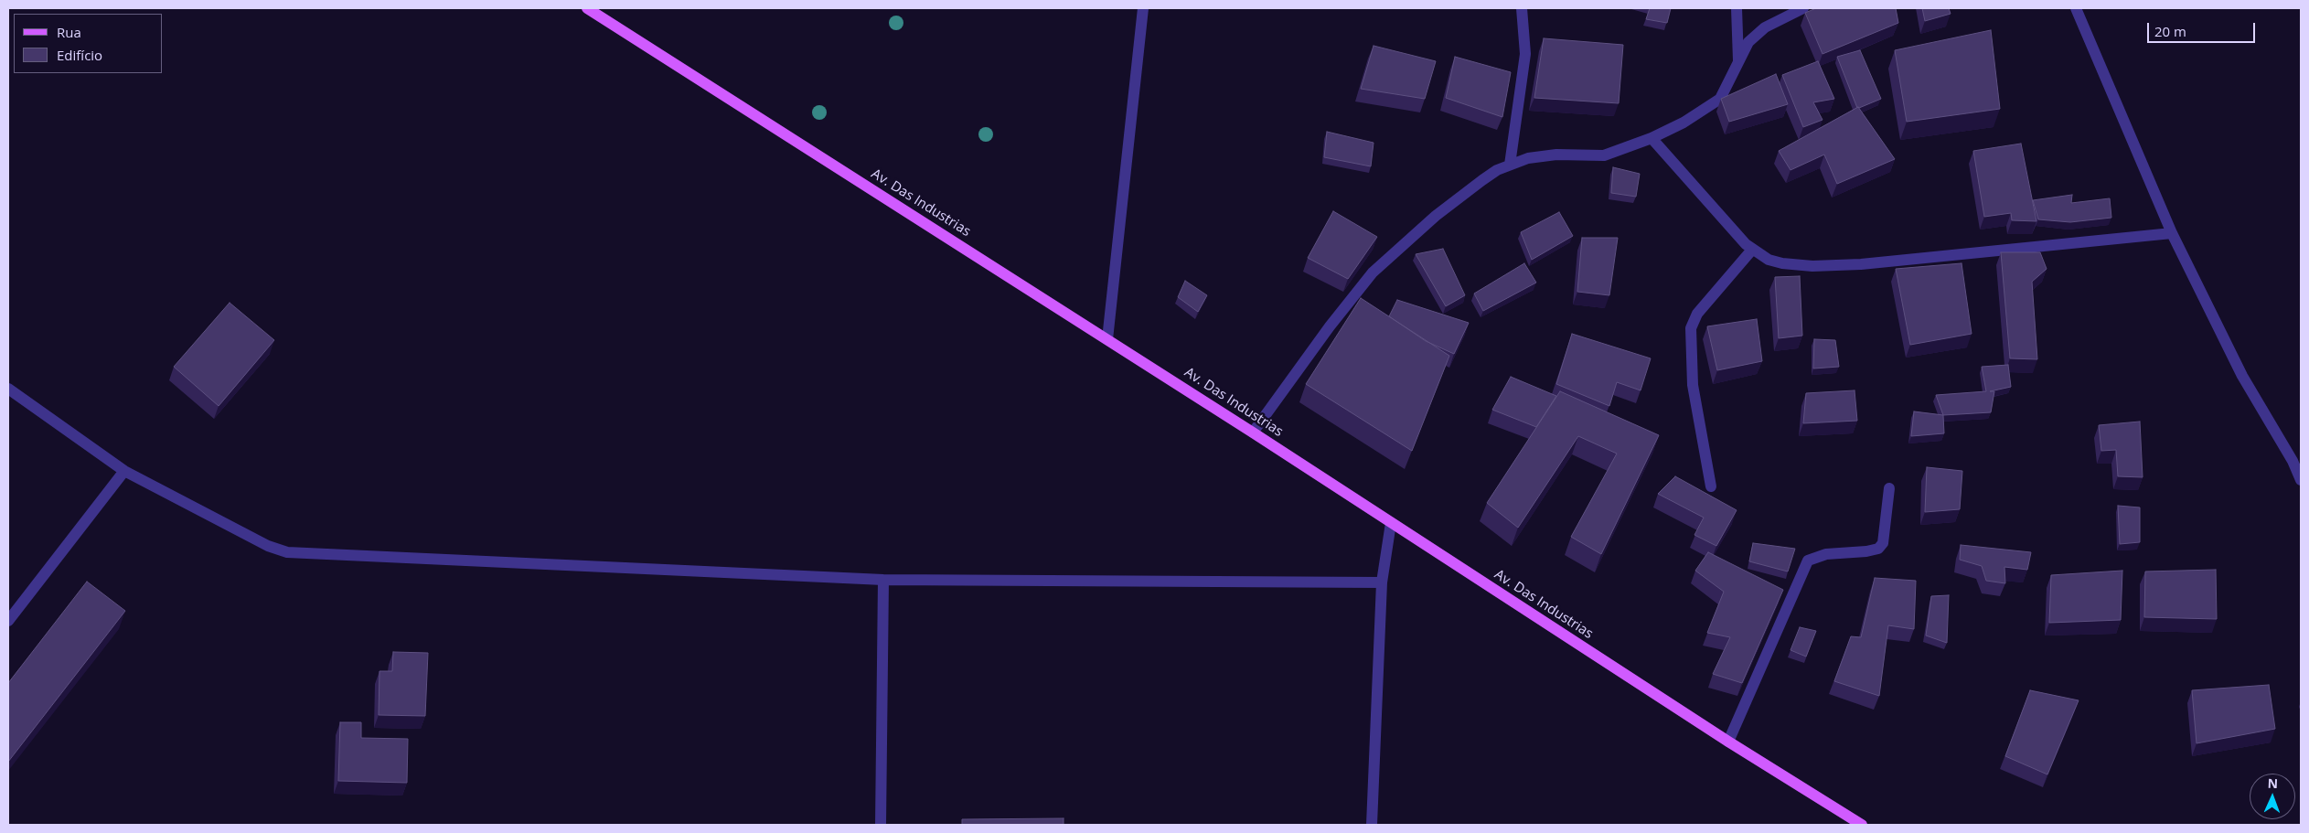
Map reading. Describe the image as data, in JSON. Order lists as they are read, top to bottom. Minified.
{"streets":{"main road":["Av. Das Industrias"]},"legend":["Rua","Edifício"],"scale_bar":"20 m","north":"top"}
